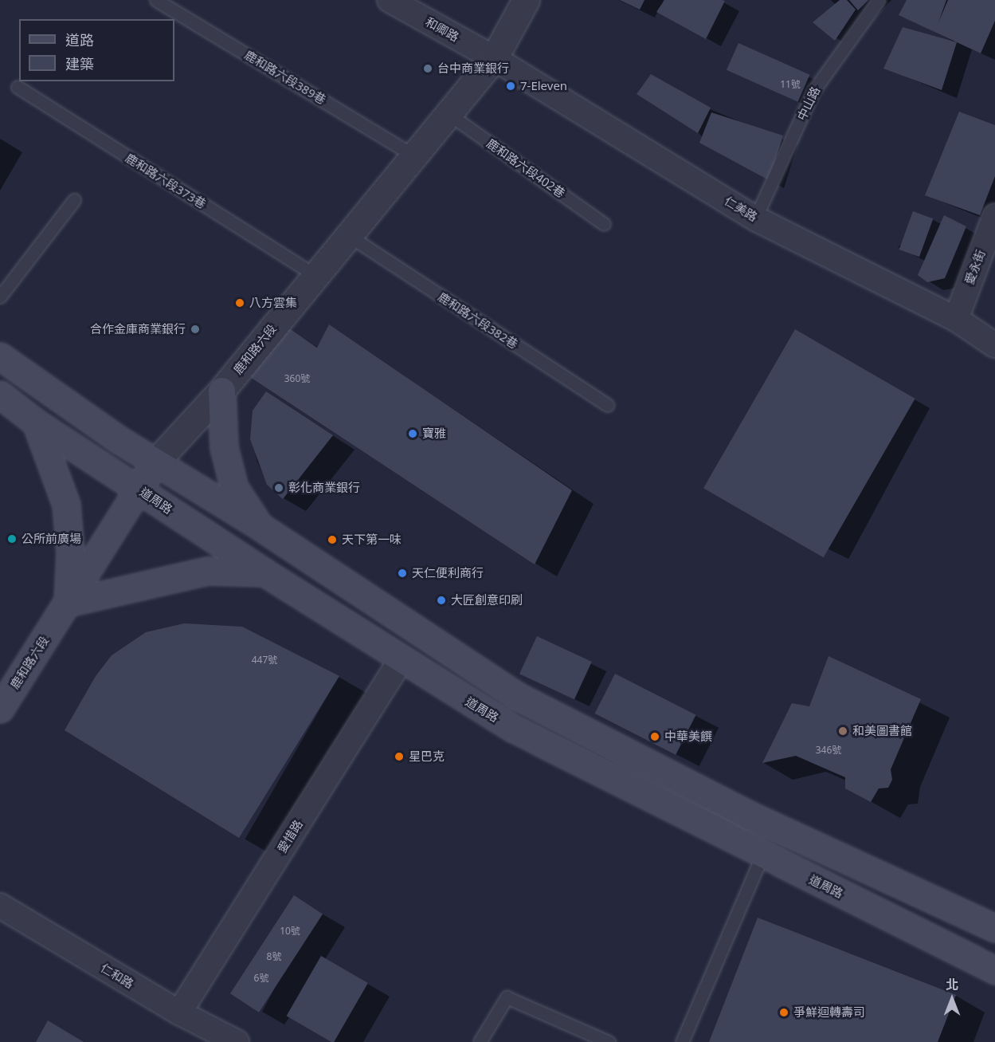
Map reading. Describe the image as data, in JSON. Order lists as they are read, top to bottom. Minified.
{"streets":{"main road":["鹿和路六段","道周路"],"street":["和卿路","仁美路","愛永街","愛惜路","仁和路"],"lane":["鹿和路六段389巷","中山路","鹿和路六段402巷","鹿和路六段373巷","鹿和路六段382巷"]},"crossings":[["和卿路","仁美路"],["和卿路","鹿和路六段"],["鹿和路六段389巷","鹿和路六段"],["中山路","仁美路"],["鹿和路六段402巷","鹿和路六段"],["鹿和路六段373巷","鹿和路六段"],["仁美路","愛永街"],["仁美路","鹿和路六段"],["鹿和路六段382巷","鹿和路六段"],["鹿和路六段","道周路"],["道周路","愛惜路"],["愛惜路","仁和路"]],"places":["台中商業銀行","7-Eleven","八方雲集","合作金庫商業銀行","寶雅","彰化商業銀行","公所前廣場","天下第一味","天仁便利商行","大匠創意印刷","和美圖書館","中華美饌","星巴克","爭鮮迴轉壽司"],"house_numbers":["11號","360號","447號","346號","10號","8號","6號"],"legend":["道路","建築"],"north":"top"}
